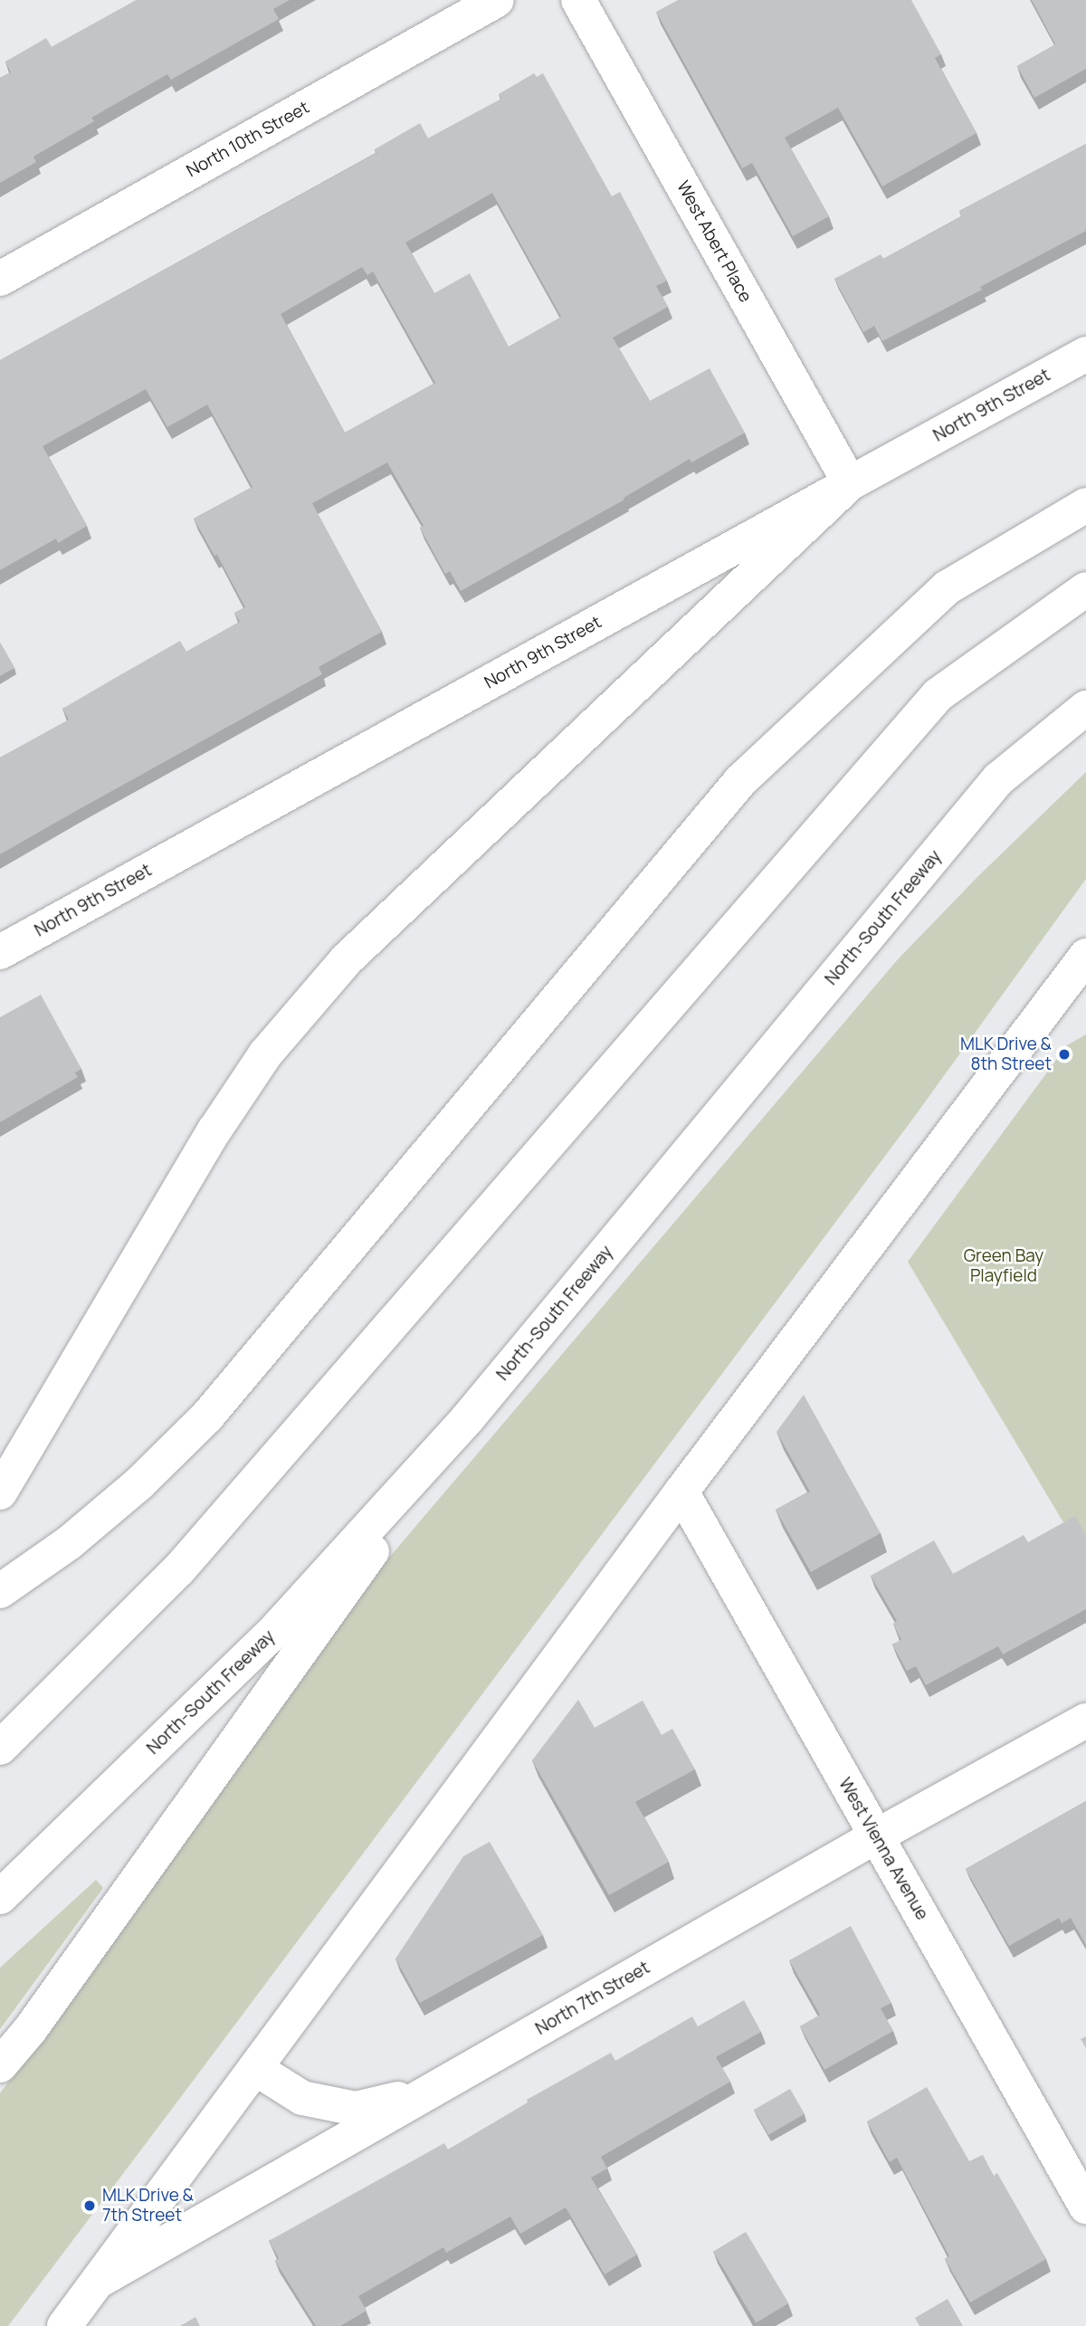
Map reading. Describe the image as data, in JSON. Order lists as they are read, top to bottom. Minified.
{"streets":{"main road":["North 10th Street","West Abert Place","North 9th Street","North-South Freeway","West Vienna Avenue","North 7th Street"]},"crossings":[["West Abert Place","North 9th Street"],["West Vienna Avenue","North 7th Street"]],"parks":["Green Bay Playfield"],"places":["MLK Drive & 8th Street","MLK Drive & 7th Street"]}
